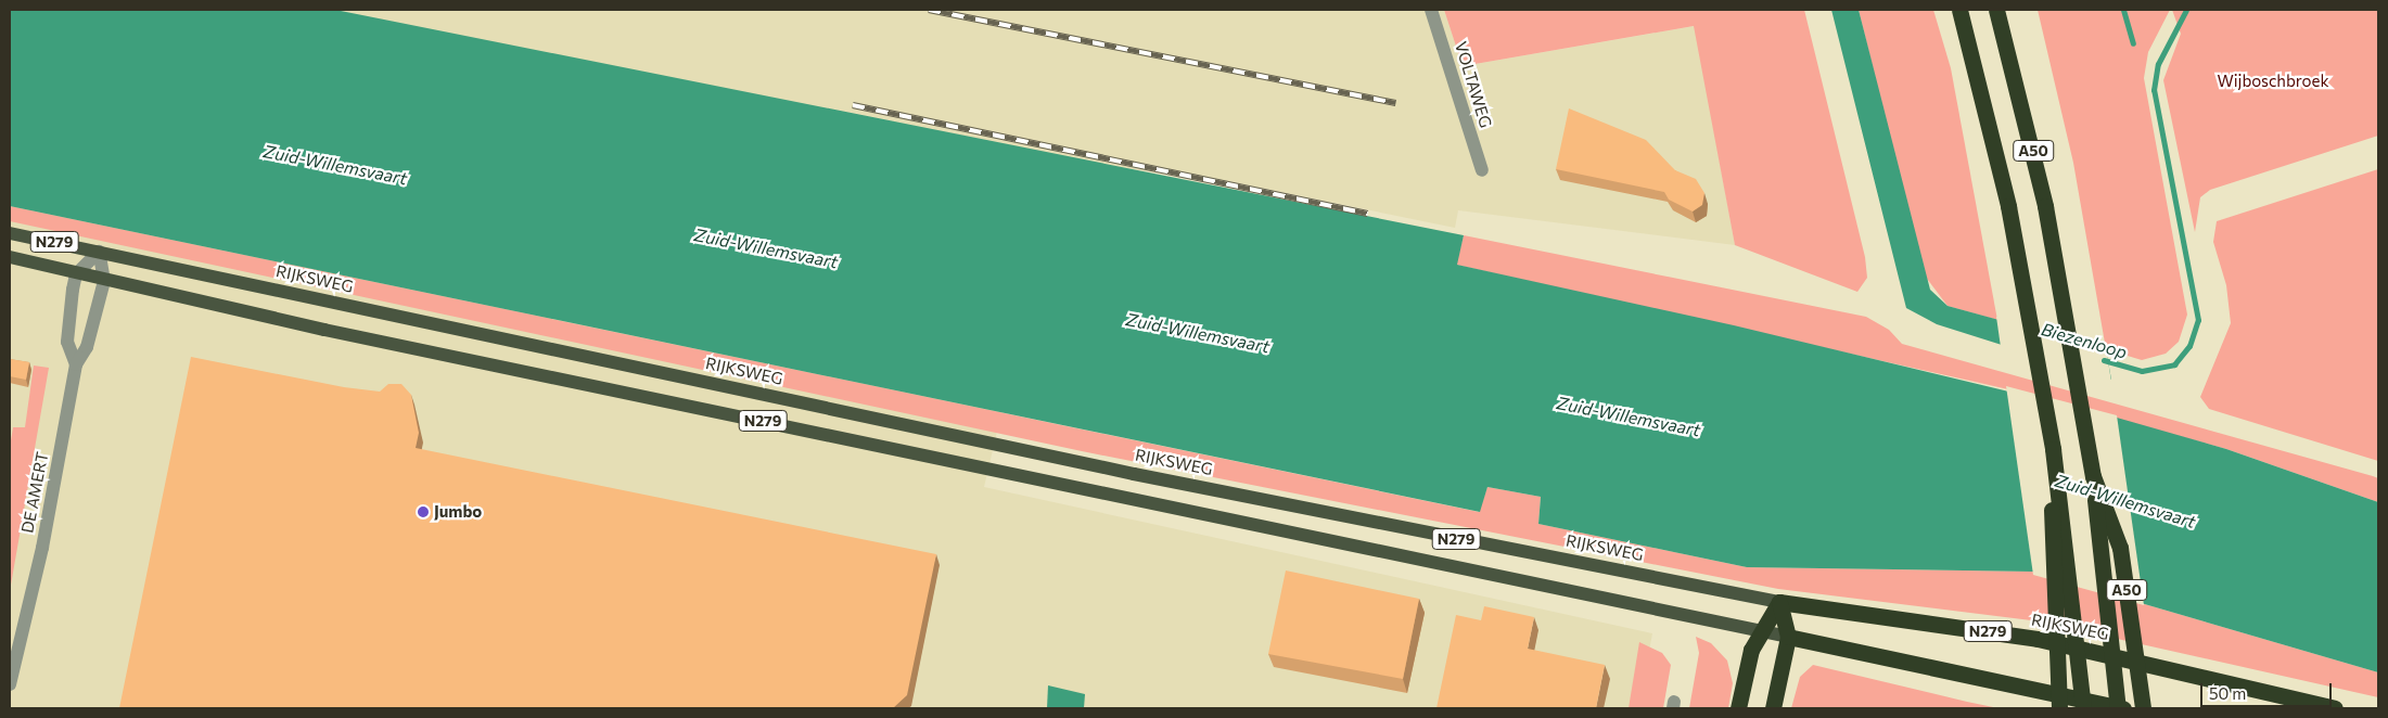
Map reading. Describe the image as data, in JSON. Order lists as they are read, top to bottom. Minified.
{"streets":{"highway":["A50","N279","RIJKSWEG"],"street":["VOLTAWEG","DE AMERT"]},"crossings":[["N279","DE AMERT"],["RIJKSWEG","DE AMERT"]],"water":["Zuid-Willemsvaart","Biezenloop"],"parks":["Wijboschbroek"],"places":["Jumbo"],"scale_bar":"50 m"}
